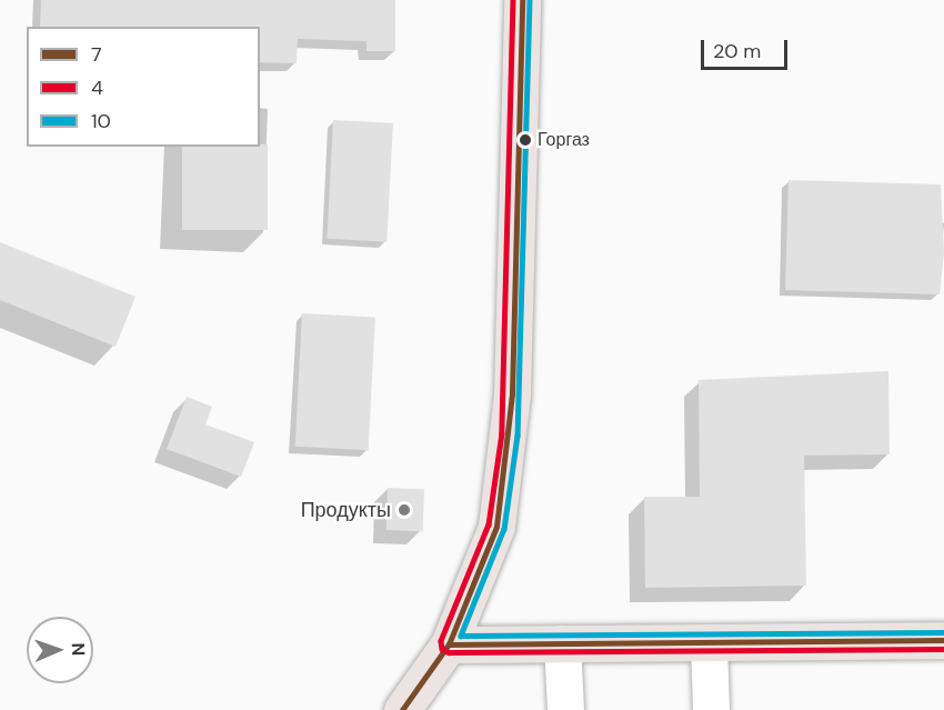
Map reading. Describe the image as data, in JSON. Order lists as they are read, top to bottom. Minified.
{"places":["Горгаз","Продукты"],"lines":["transit line 7","transit line 4","transit line 10"],"legend":["7","4","10"],"scale_bar":"20 m","north":"right"}
